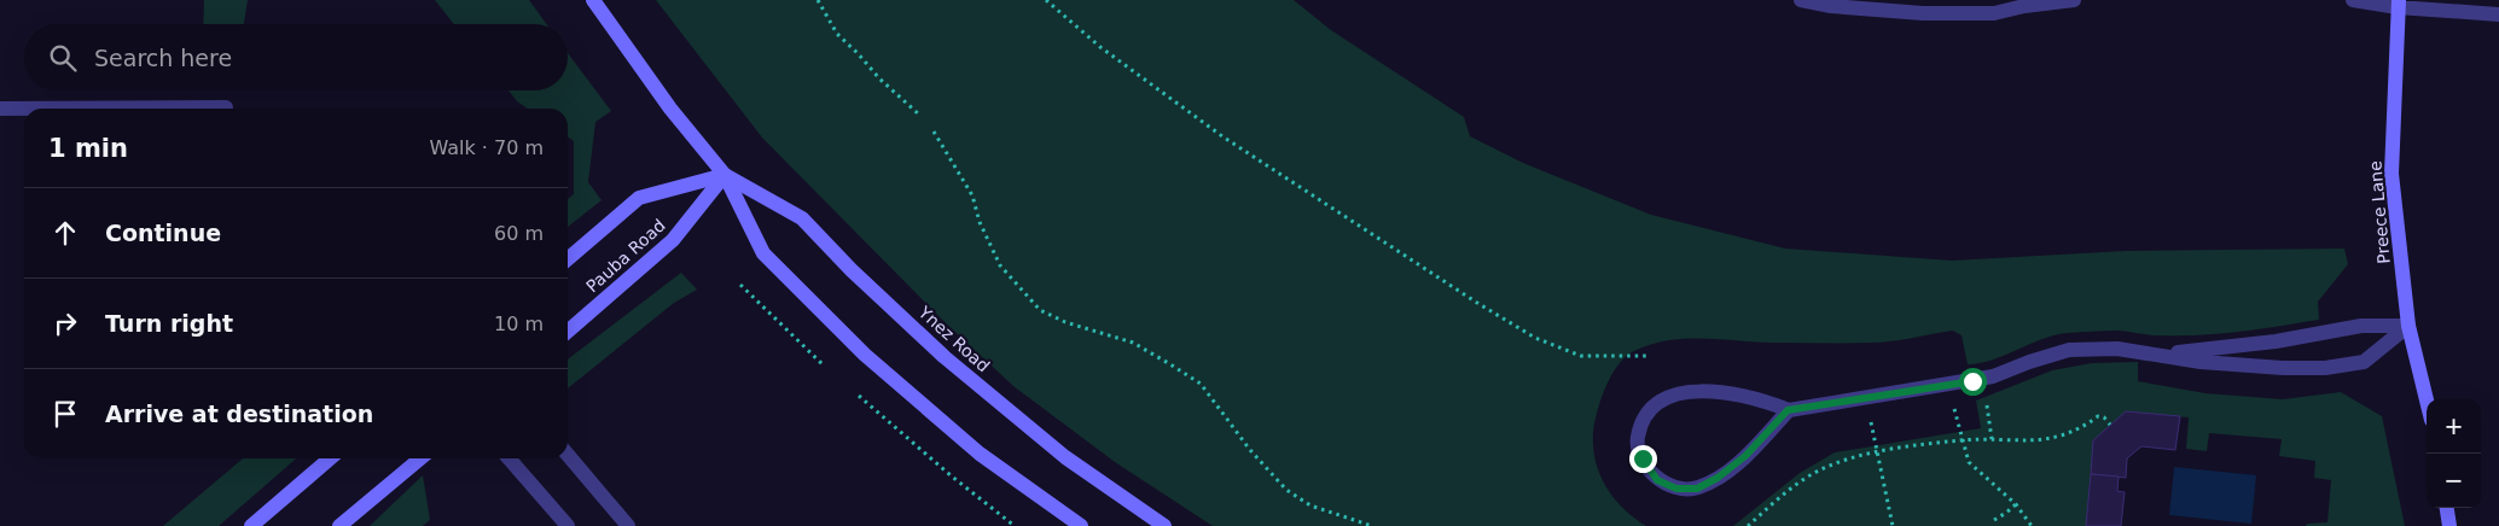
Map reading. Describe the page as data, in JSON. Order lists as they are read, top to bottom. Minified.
{"streets":{"main road":["Preece Lane","Pauba Road","Ynez Road"]},"crossings":[["Pauba Road","Ynez Road"]],"page":{"search":"Search here","heading":["1 min","Walk · 70 m"],"list":[["Continue","60 m"],["Turn right","10 m"],"Arrive at destination"],"map_buttons":["+","−"]}}
